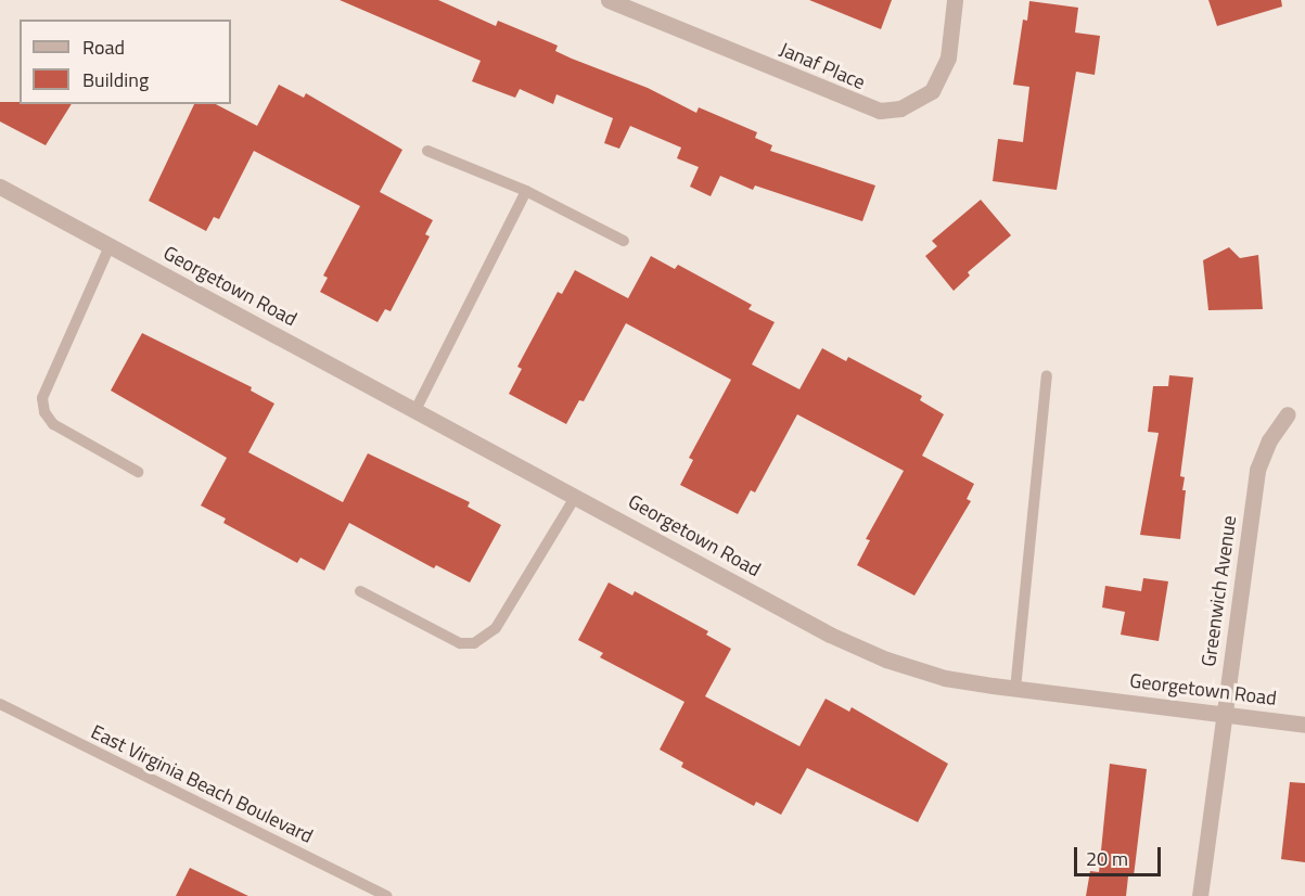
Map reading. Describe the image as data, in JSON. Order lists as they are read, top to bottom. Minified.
{"streets":{"street":["Janaf Place","Georgetown Road","Greenwich Avenue"],"lane":["East Virginia Beach Boulevard"]},"crossings":[["Georgetown Road","Greenwich Avenue"]],"legend":["Road","Building"],"scale_bar":"20 m"}
